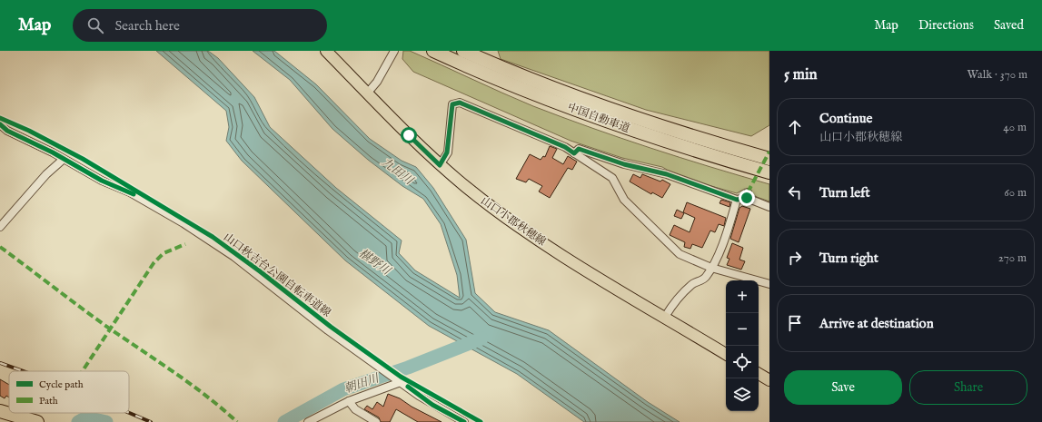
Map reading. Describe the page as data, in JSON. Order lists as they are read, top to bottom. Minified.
{"streets":{"highway":["中国自動車道"],"main road":["山口小郡秋穂線"],"cycle path":["山口秋吉台公園自転車道線"]},"water":["九田川","椹野川","朝田川"],"legend":["Cycle path","Path"],"page":{"header":"Map","search":"Search here","nav":["Map","Directions","Saved"],"heading":["5 min","Walk · 370 m"],"list":[["Continue","山口小郡秋穂線","40 m"],["Turn left","60 m"],["Turn right","270 m"],"Arrive at destination"],"map_buttons":["+","−"],"buttons":["Save","Share"]}}
